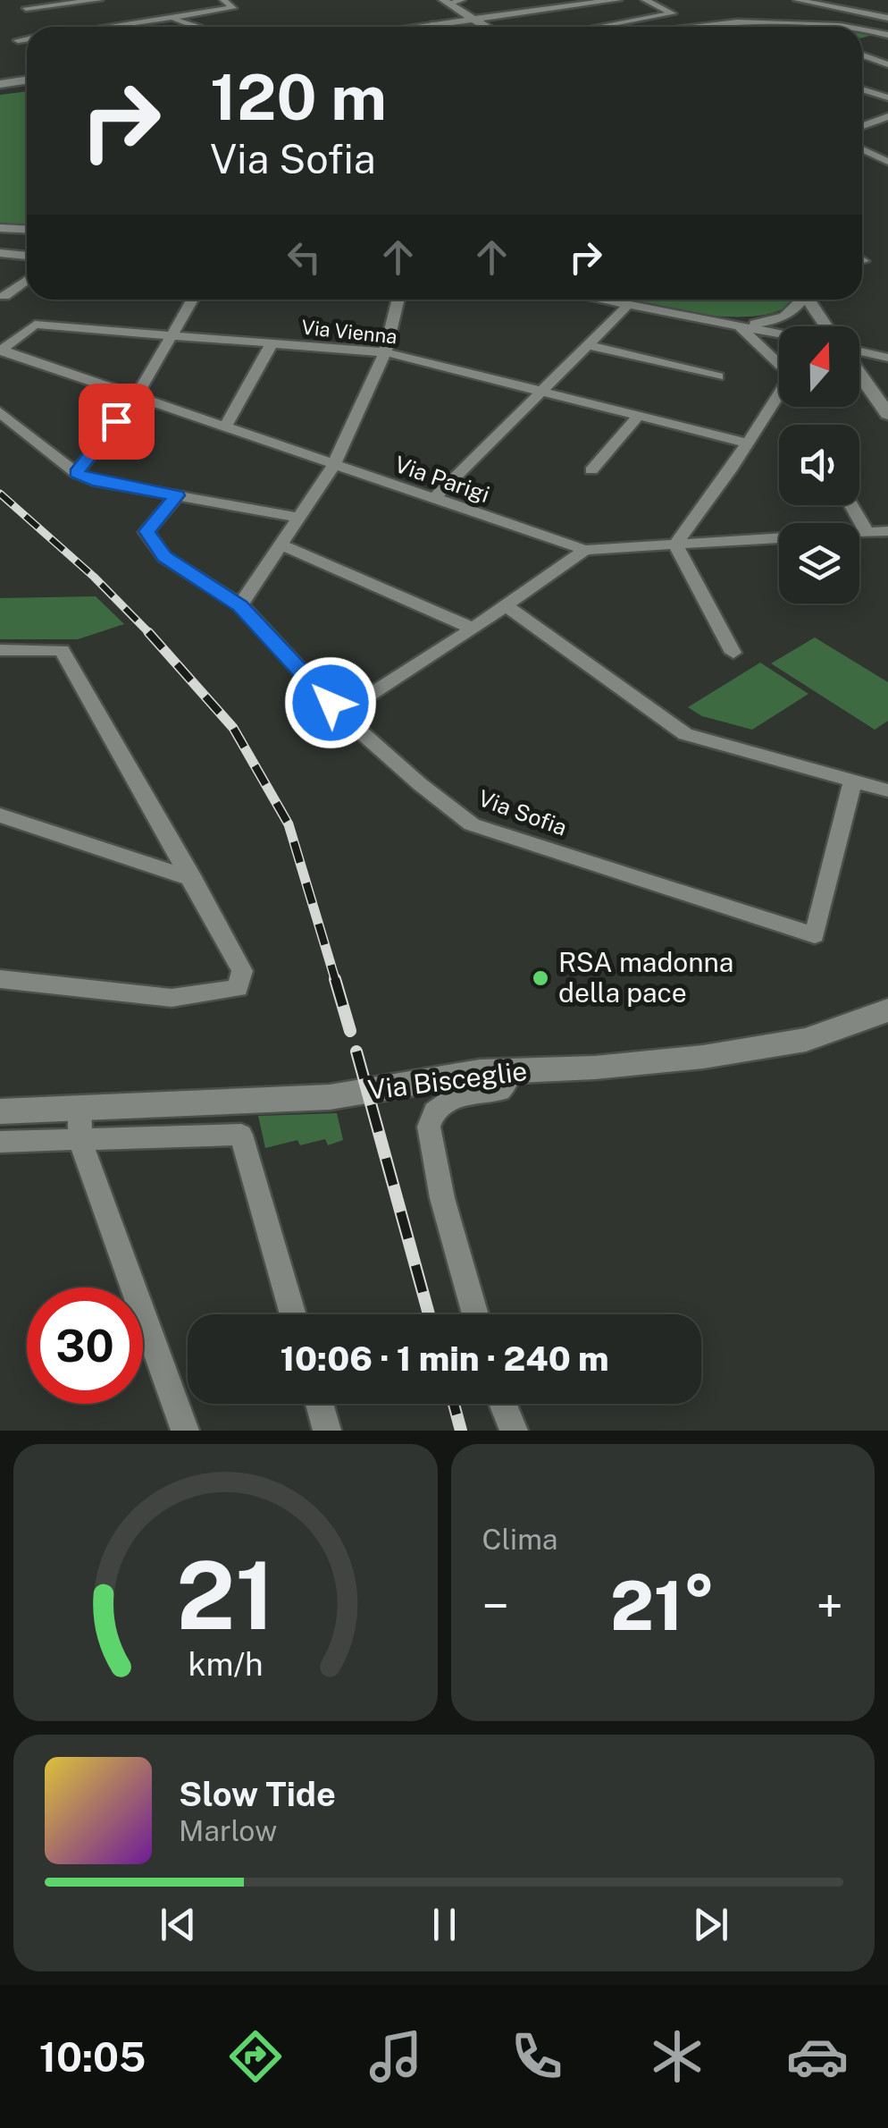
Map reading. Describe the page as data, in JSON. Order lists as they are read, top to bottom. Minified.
{"streets":{"main road":["Via Bisceglie"],"street":["Via Vienna","Via Parigi","Via Sofia"]},"crossings":[["Via Vienna","Via Parigi"]],"places":["RSA madonna della pace"],"north":"top","page":{"turn":["120 m","Via Sofia"],"limit":"30","trip":"10:06 · 1 min · 240 m","tile":"Clima","heat":["−","21°","+"],"song":["Slow Tide","Marlow"],"tabs":"10:05","gauge":["21","km/h"]}}
